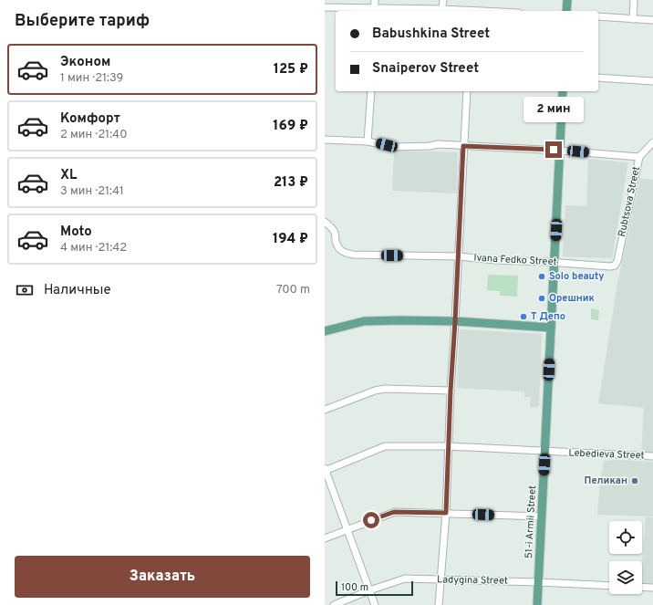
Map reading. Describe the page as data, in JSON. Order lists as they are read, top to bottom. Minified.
{"streets":{"main road":["51-i Armii Street"],"street":["Rubtsova Street","Ivana Fedko Street","Lebedieva Street","Ladygina Street"]},"crossings":[["Rubtsova Street","Ivana Fedko Street"],["Ivana Fedko Street","51-i Armii Street"],["Lebedieva Street","51-i Armii Street"],["51-i Armii Street","Ladygina Street"]],"places":["Solo beauty","Орешник","Т Депо","Пеликан"],"scale_bar":"100 m","page":{"heading":"Выберите тариф","banner":["Babushkina Street","Snaiperov Street"],"list":[{"name":"Эконом","note":"1 мин · 21:39","value":"125 ₽"},{"name":"Комфорт","note":"2 мин · 21:40","value":"169 ₽"},{"name":"XL","note":"3 мин · 21:41","value":"213 ₽"},{"name":"Moto","note":"4 мин · 21:42","value":"194 ₽"}],"bubble":"2 мин","pay":["Наличные","700 m"],"buttons":"Заказать","scale":"100 m"}}
